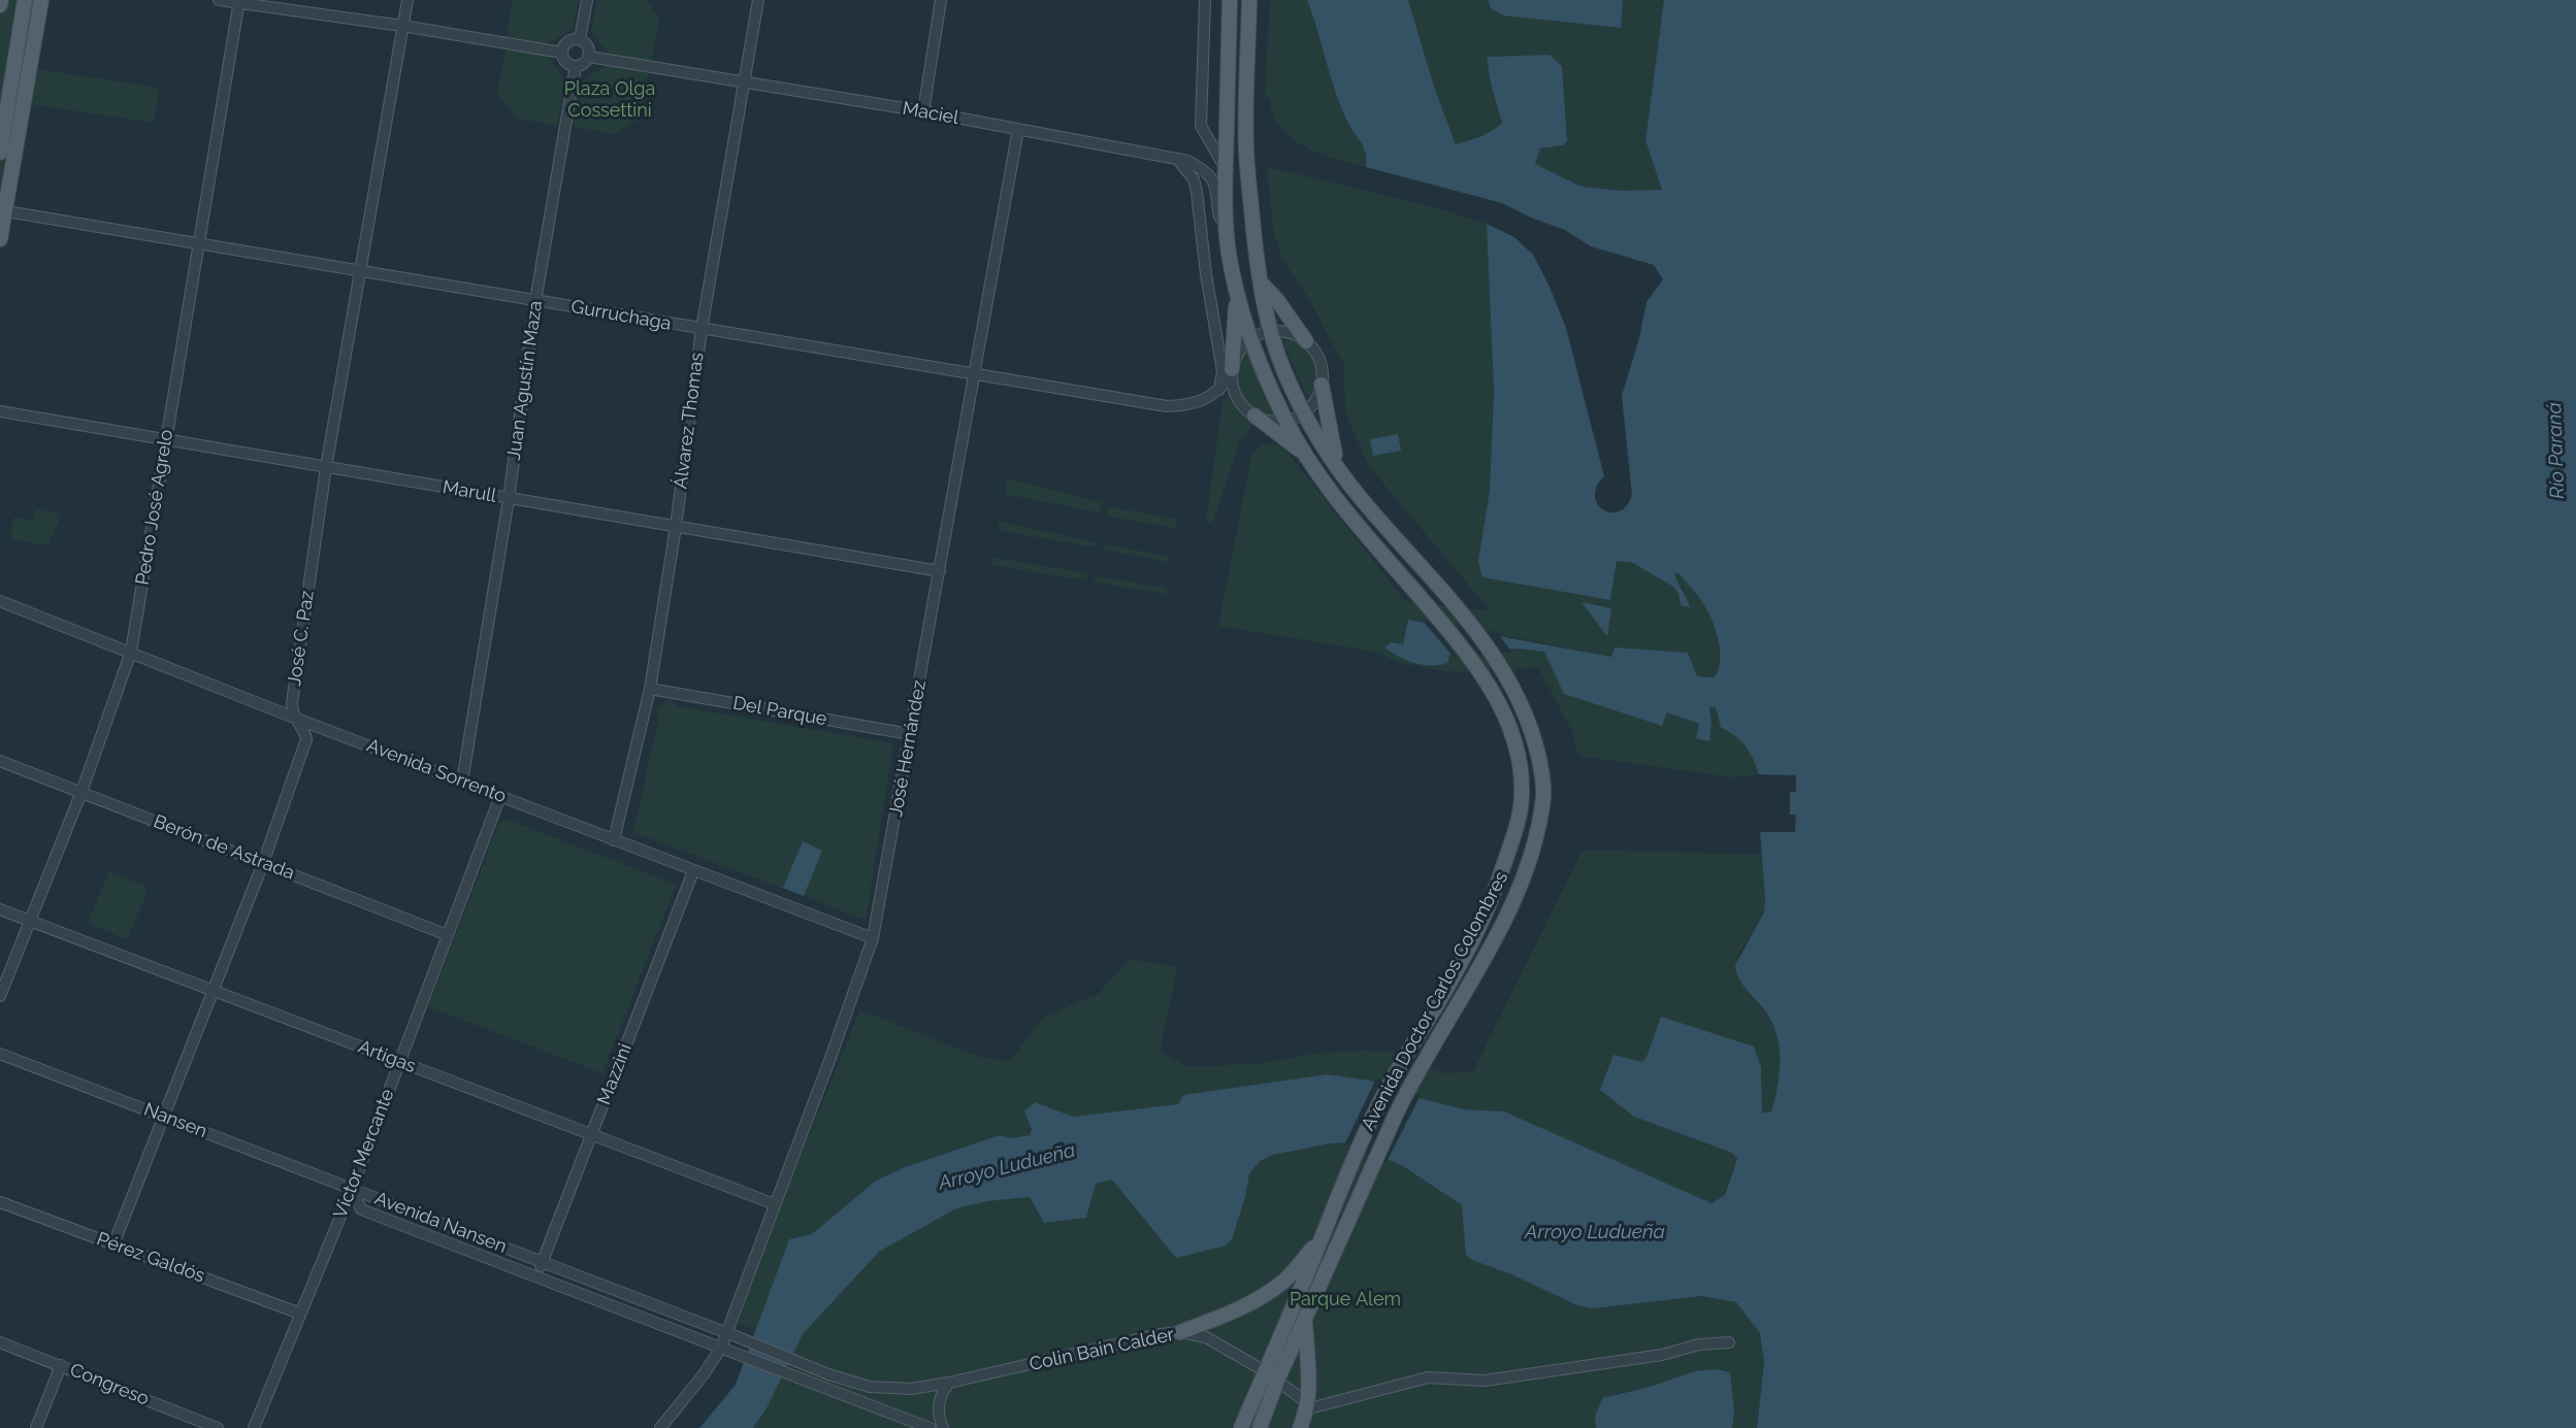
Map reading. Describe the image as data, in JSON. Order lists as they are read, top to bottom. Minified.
{"streets":{"main road":["Avenida Doctor Carlos Colombres"],"street":["Maciel","Gurruchaga","Juan Agustín Maza","Álvarez Thomas","Marull","Pedro José Agrelo","José C. Paz","Del Parque","José Hernández","Avenida Sorrento","Berón de Astrada","Artigas","Mazzini","Nansen","Víctor Mercante","Avenida Nansen","Pérez Galdós","Colin Bain Calder","Congreso"]},"crossings":[["Maciel","Juan Agustín Maza"],["Maciel","Álvarez Thomas"],["Maciel","José Hernández"],["Maciel","Avenida Doctor Carlos Colombres"],["Gurruchaga","Juan Agustín Maza"],["Gurruchaga","Álvarez Thomas"],["Gurruchaga","Pedro José Agrelo"],["Gurruchaga","José C. Paz"],["Gurruchaga","José Hernández"],["Gurruchaga","Avenida Doctor Carlos Colombres"],["Juan Agustín Maza","Marull"],["Juan Agustín Maza","Avenida Sorrento"],["Álvarez Thomas","Marull"],["Álvarez Thomas","Del Parque"],["Álvarez Thomas","Avenida Sorrento"],["Marull","Pedro José Agrelo"],["Marull","José C. Paz"],["Marull","José Hernández"],["Pedro José Agrelo","Avenida Sorrento"],["Pedro José Agrelo","Berón de Astrada"],["Pedro José Agrelo","Artigas"],["José C. Paz","Avenida Sorrento"],["José C. Paz","Berón de Astrada"],["José C. Paz","Artigas"],["José C. Paz","Nansen"],["José C. Paz","Pérez Galdós"],["Del Parque","José Hernández"],["José Hernández","Avenida Sorrento"],["José Hernández","Artigas"],["José Hernández","Avenida Nansen"],["Avenida Sorrento","Mazzini"],["Avenida Sorrento","Víctor Mercante"],["Berón de Astrada","Víctor Mercante"],["Avenida Doctor Carlos Colombres","Colin Bain Calder"],["Artigas","Mazzini"],["Artigas","Víctor Mercante"],["Mazzini","Avenida Nansen"],["Nansen","Víctor Mercante"],["Nansen","Avenida Nansen"],["Víctor Mercante","Avenida Nansen"],["Víctor Mercante","Pérez Galdós"],["Avenida Nansen","Colin Bain Calder"]],"water":["Río Paraná","Arroyo Ludueña"],"parks":["Plaza Olga Cossettini","Parque Alem"]}
